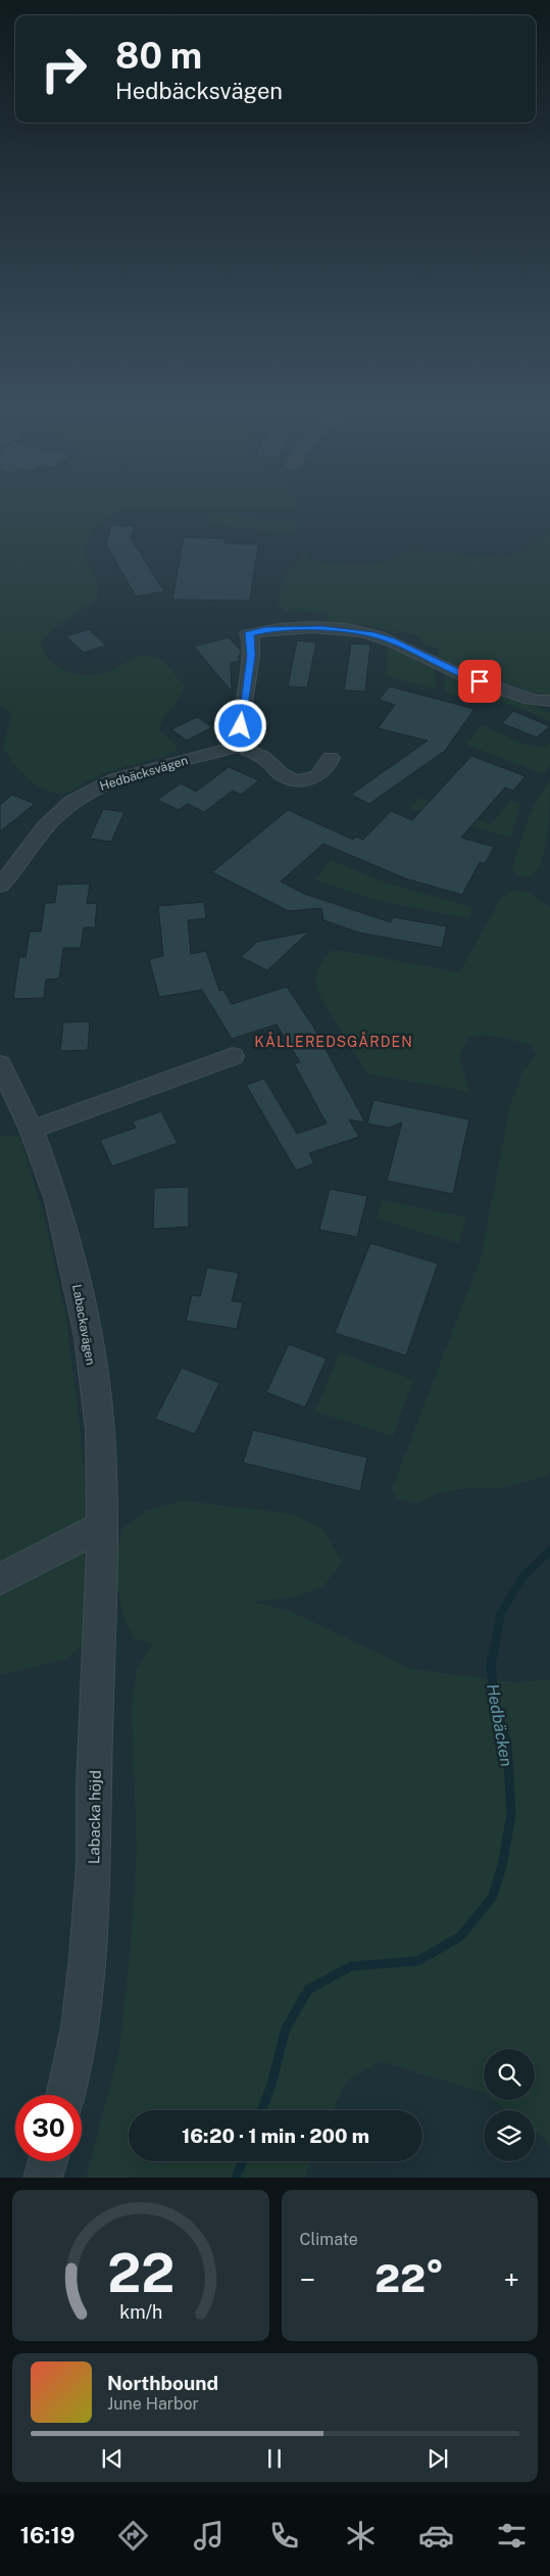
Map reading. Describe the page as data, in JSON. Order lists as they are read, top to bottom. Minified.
{"streets":{"street":["Hedbäcksvägen","Labackavägen","Labacka höjd"]},"crossings":[["Labackavägen","Labacka höjd"]],"districts":["KÅLLEREDSGÅRDEN"],"water":["Hedbäcken"],"page":{"turn":["80 m","Hedbäcksvägen"],"limit":"30","trip":"16:20 · 1 min · 200 m","tile":"Climate","heat":["−","22°","+"],"song":["Northbound","June Harbor"],"tabs":"16:19","gauge":["22","km/h"]}}
